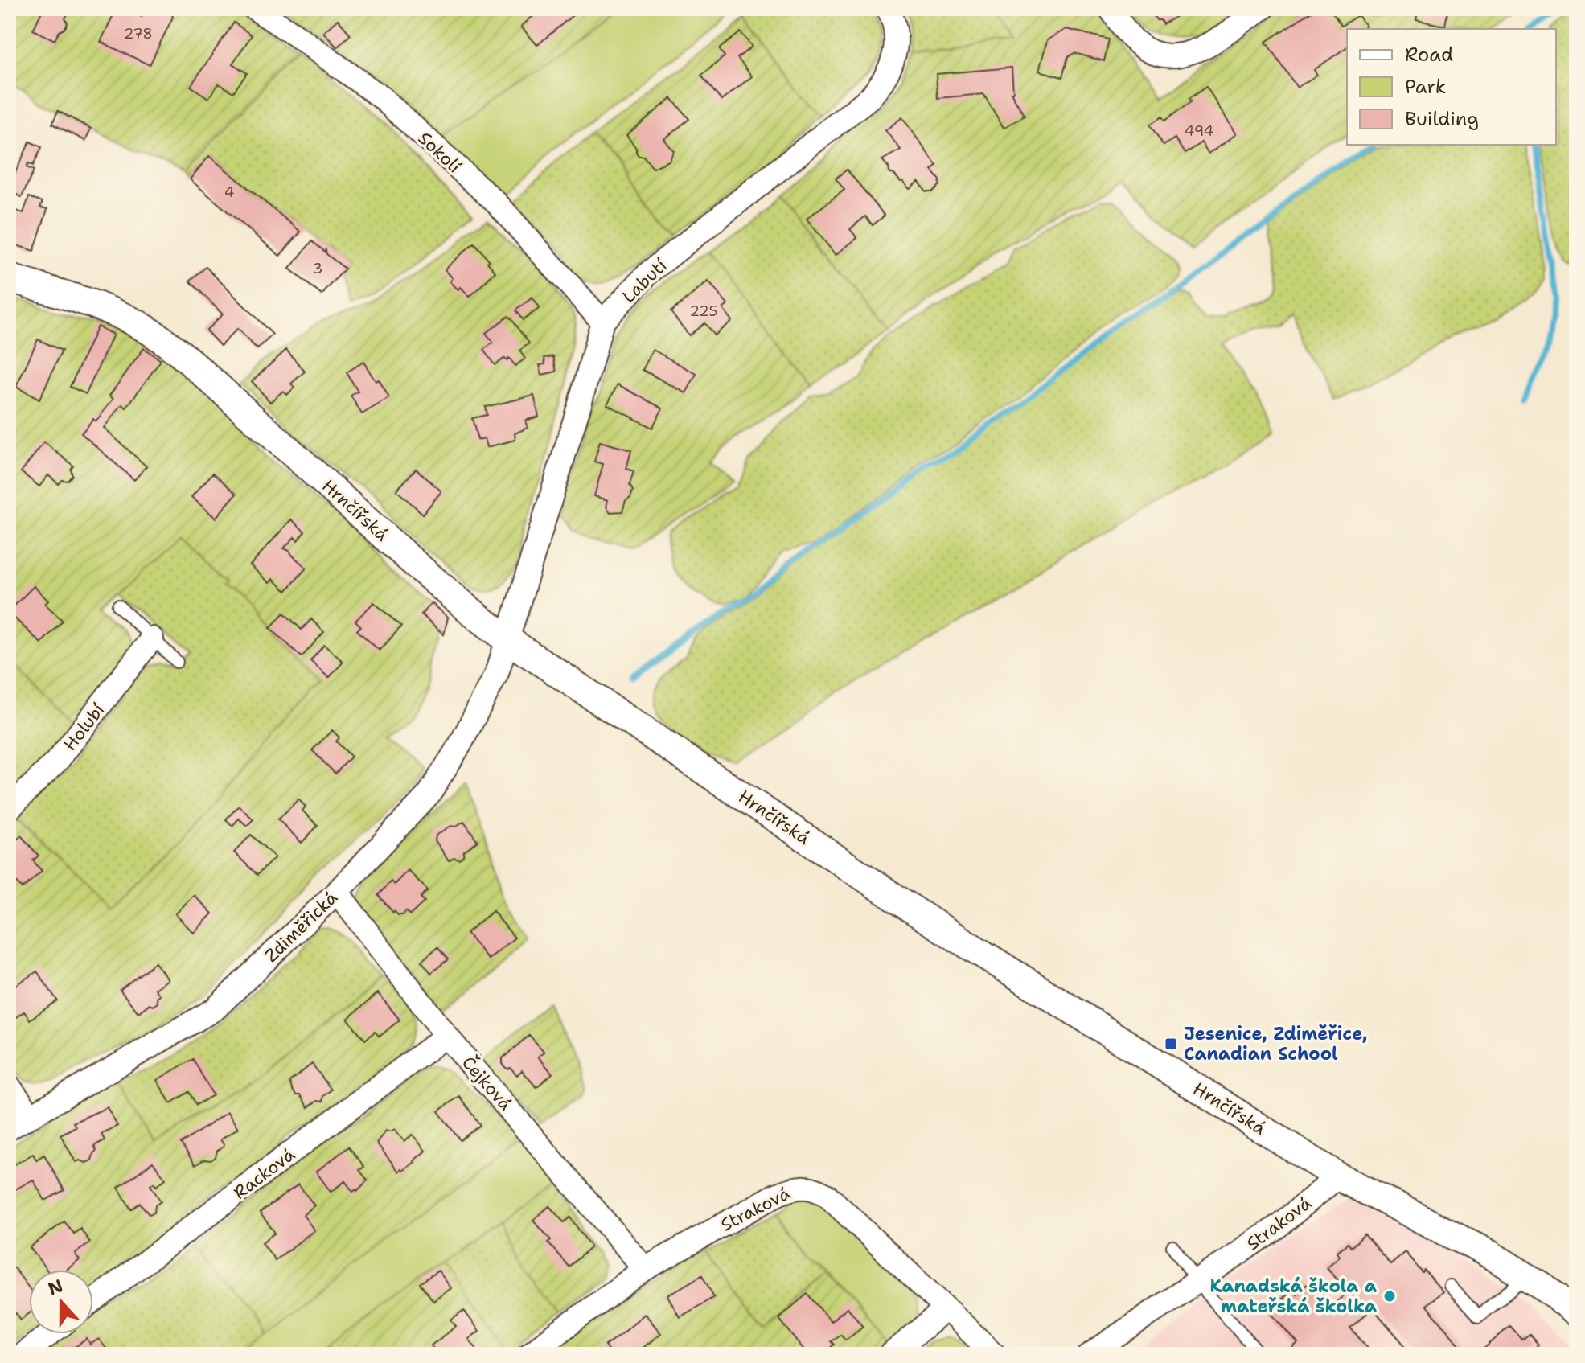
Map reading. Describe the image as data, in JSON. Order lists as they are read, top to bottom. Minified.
{"streets":{"street":["Sokolí","Labutí","Hrnčířská","Holubí","Zdiměřická","Čejková","Racková","Straková"]},"crossings":[["Sokolí","Labutí"],["Labutí","Hrnčířská"],["Labutí","Zdiměřická"],["Hrnčířská","Zdiměřická"],["Hrnčířská","Straková"],["Zdiměřická","Čejková"],["Čejková","Racková"],["Čejková","Straková"]],"places":{"transit":["Jesenice, Zdiměřice, Canadian School"],"other":["Kanadská škola a mateřská školka"]},"house_numbers":["278","494","4","3","225"],"legend":["Road","Park","Building"],"north":"top"}
